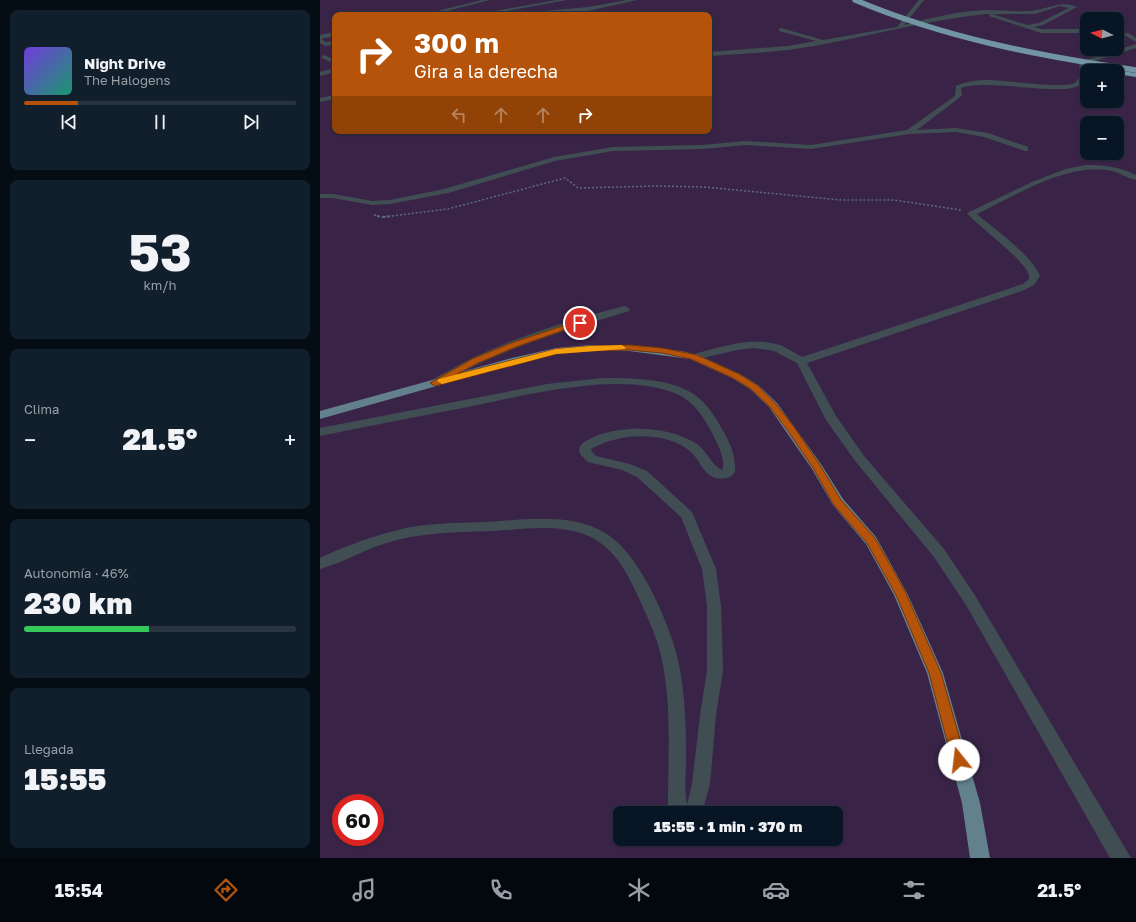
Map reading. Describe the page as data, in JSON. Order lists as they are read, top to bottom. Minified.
{"north":"left","page":{"map_buttons":["+","−"],"turn":["300 m","Gira a la derecha"],"song":["Night Drive","The Halogens"],"tile":[["53","km/h"],"Clima",["Autonomía · 46%","230 km"],["Llegada","15:55"]],"heat":["−","21.5°","+"],"limit":"60","trip":"15:55 · 1 min · 370 m","tabs":["15:54","21.5°"]}}
